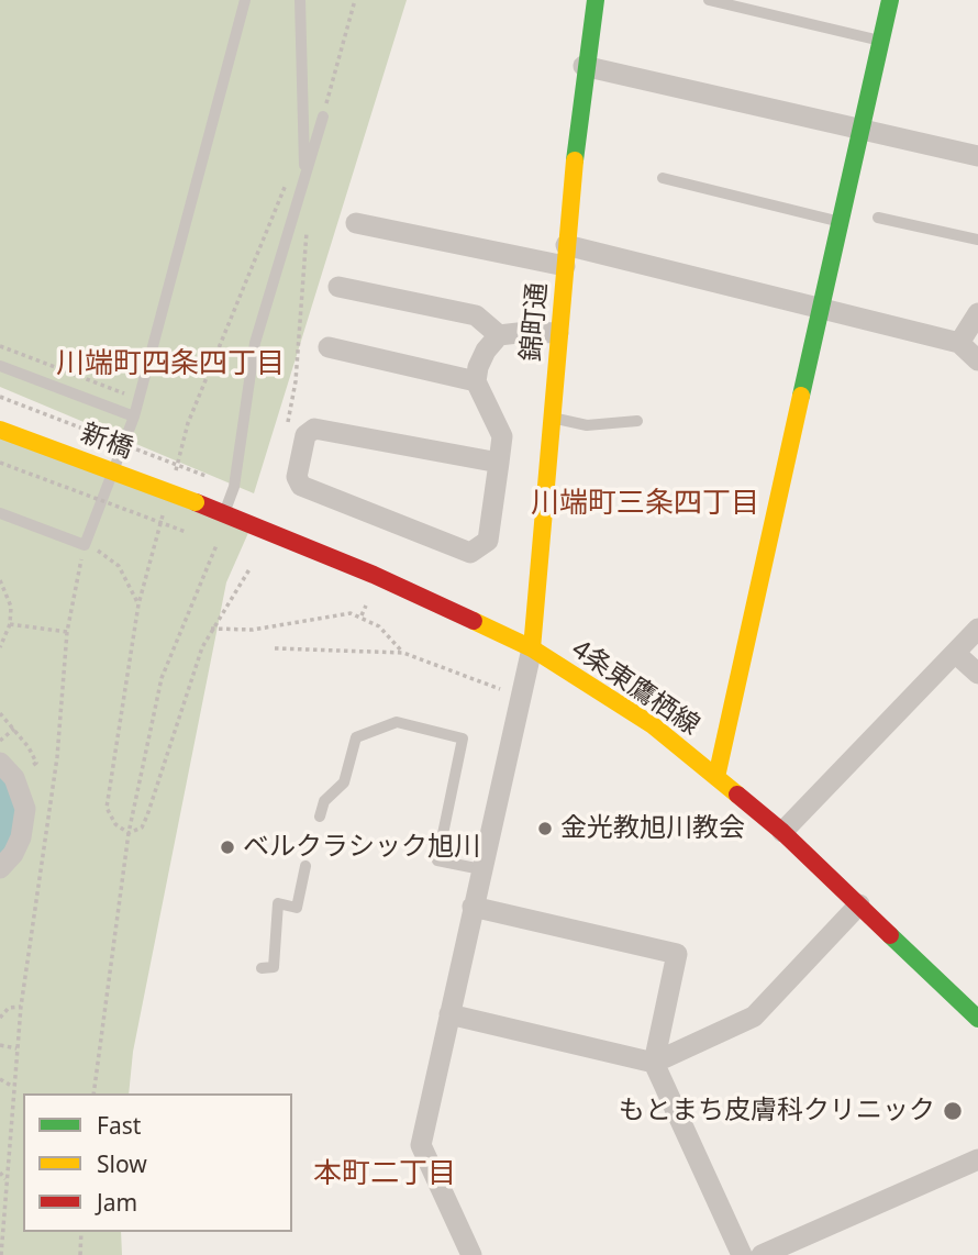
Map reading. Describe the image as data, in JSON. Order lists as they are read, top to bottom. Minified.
{"streets":{"street":["錦町通","新橋","4条東鷹栖線"]},"crossings":[["錦町通","4条東鷹栖線"],["新橋","4条東鷹栖線"]],"districts":["川端町四条四丁目","川端町三条四丁目","本町二丁目"],"places":["金光教旭川教会","ベルクラシック旭川","もとまち皮膚科クリニック"],"legend":["Fast","Slow","Jam"]}
